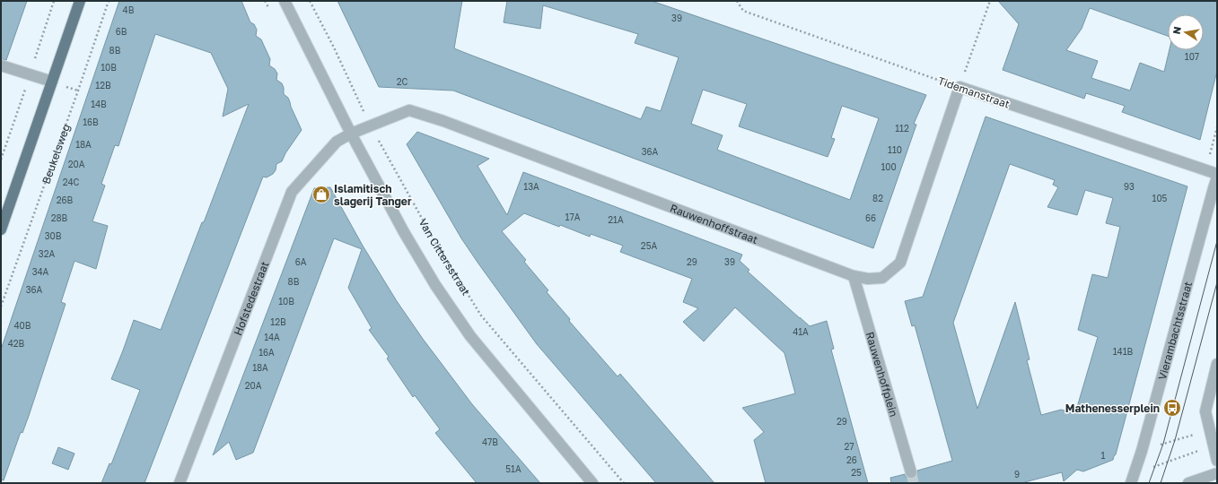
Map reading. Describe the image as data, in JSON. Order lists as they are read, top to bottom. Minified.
{"streets":{"street":["Tidemanstraat","Rauwenhoffstraat","Van Cittersstraat","Hofstedestraat","Vierambachtsstraat","Rauwenhoffplein"],"path":["Beukelsweg"]},"crossings":[["Tidemanstraat","Rauwenhoffstraat"],["Rauwenhoffstraat","Van Cittersstraat"],["Rauwenhoffstraat","Hofstedestraat"],["Rauwenhoffstraat","Rauwenhoffplein"],["Van Cittersstraat","Hofstedestraat"]],"places":{"shop":["Islamitisch slagerij Tanger"],"bus stop":["Mathenesserplein"]},"house_numbers":["4B","39","6B","8B","107","10B","2C","12B","14B","16B","112","18A","110","36A","20A","100","24C","13A","93","82","105","26B","17A","28B","66","21A","30B","25A","32A","6A","29","39","34A","8B","36A","10B","12B","40B","41A","14A","42B","141B","16A","18A","20A","29","47B","27","1","26","51A","25","9"],"north":"left"}
